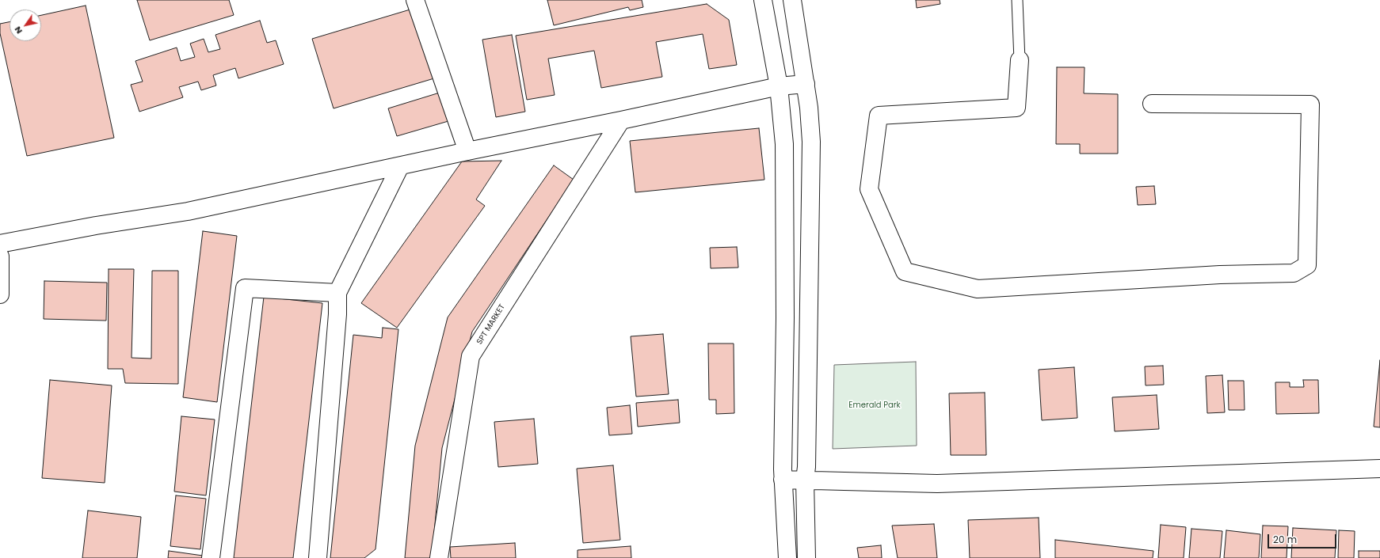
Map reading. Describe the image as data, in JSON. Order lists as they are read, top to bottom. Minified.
{"streets":{"street":["SPT MARKET"]},"parks":["Emerald Park"],"scale_bar":"20 m","north":"bottom left"}
